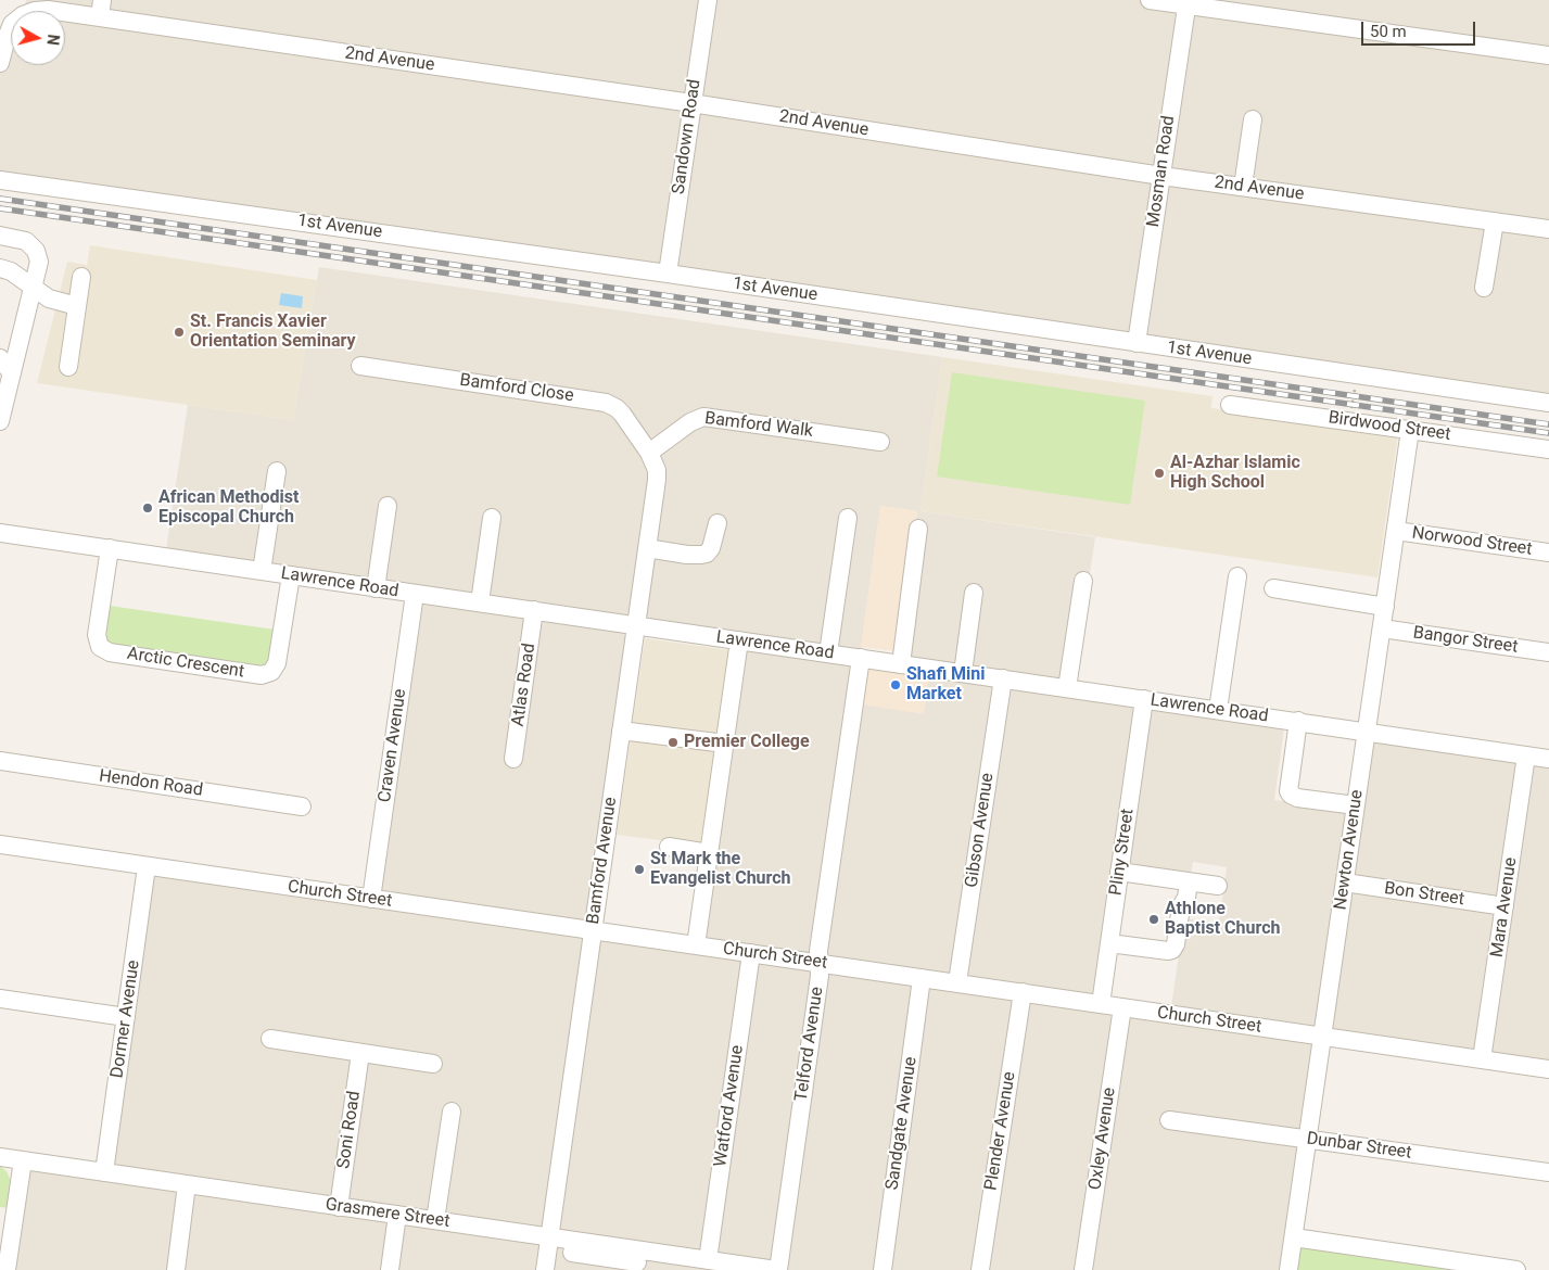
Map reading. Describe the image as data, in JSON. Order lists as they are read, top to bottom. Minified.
{"streets":{"street":["2nd Avenue","Sandown Road","Mosman Road","1st Avenue","Bamford Close","Bamford Walk","Birdwood Street","Norwood Street","Lawrence Road","Bangor Street","Arctic Crescent","Atlas Road","Craven Avenue","Hendon Road","Gibson Avenue","Newton Avenue","Pliny Street","Bamford Avenue","Church Street","Bon Street","Mara Avenue","Dormer Avenue","Telford Avenue","Watford Avenue","Sandgate Avenue","Soni Road","Plender Avenue","Oxley Avenue","Dunbar Street","Grasmere Street"]},"crossings":[["2nd Avenue","Sandown Road"],["2nd Avenue","Mosman Road"],["Sandown Road","1st Avenue"],["Mosman Road","1st Avenue"],["Bamford Close","Bamford Walk"],["Bamford Close","Bamford Avenue"],["Bamford Walk","Bamford Avenue"],["Birdwood Street","Newton Avenue"],["Norwood Street","Newton Avenue"],["Lawrence Road","Arctic Crescent"],["Lawrence Road","Atlas Road"],["Lawrence Road","Craven Avenue"],["Lawrence Road","Gibson Avenue"],["Lawrence Road","Newton Avenue"],["Lawrence Road","Pliny Street"],["Lawrence Road","Bamford Avenue"],["Lawrence Road","Mara Avenue"],["Lawrence Road","Telford Avenue"],["Bangor Street","Newton Avenue"],["Craven Avenue","Church Street"],["Gibson Avenue","Church Street"],["Newton Avenue","Church Street"],["Newton Avenue","Bon Street"],["Newton Avenue","Dunbar Street"],["Pliny Street","Church Street"],["Bamford Avenue","Church Street"],["Bamford Avenue","Grasmere Street"],["Church Street","Mara Avenue"],["Church Street","Dormer Avenue"],["Church Street","Telford Avenue"],["Church Street","Watford Avenue"],["Church Street","Sandgate Avenue"],["Church Street","Plender Avenue"],["Church Street","Oxley Avenue"],["Bon Street","Mara Avenue"],["Dormer Avenue","Grasmere Street"],["Telford Avenue","Grasmere Street"],["Watford Avenue","Grasmere Street"],["Soni Road","Grasmere Street"]],"places":["St. Francis Xavier Orientation Seminary","Al-Azhar Islamic High School","African Methodist Episcopal Church","Shafi Mini Market","Premier College","St Mark the Evangelist Church","Athlone Baptist Church"],"scale_bar":"50 m","north":"right"}
